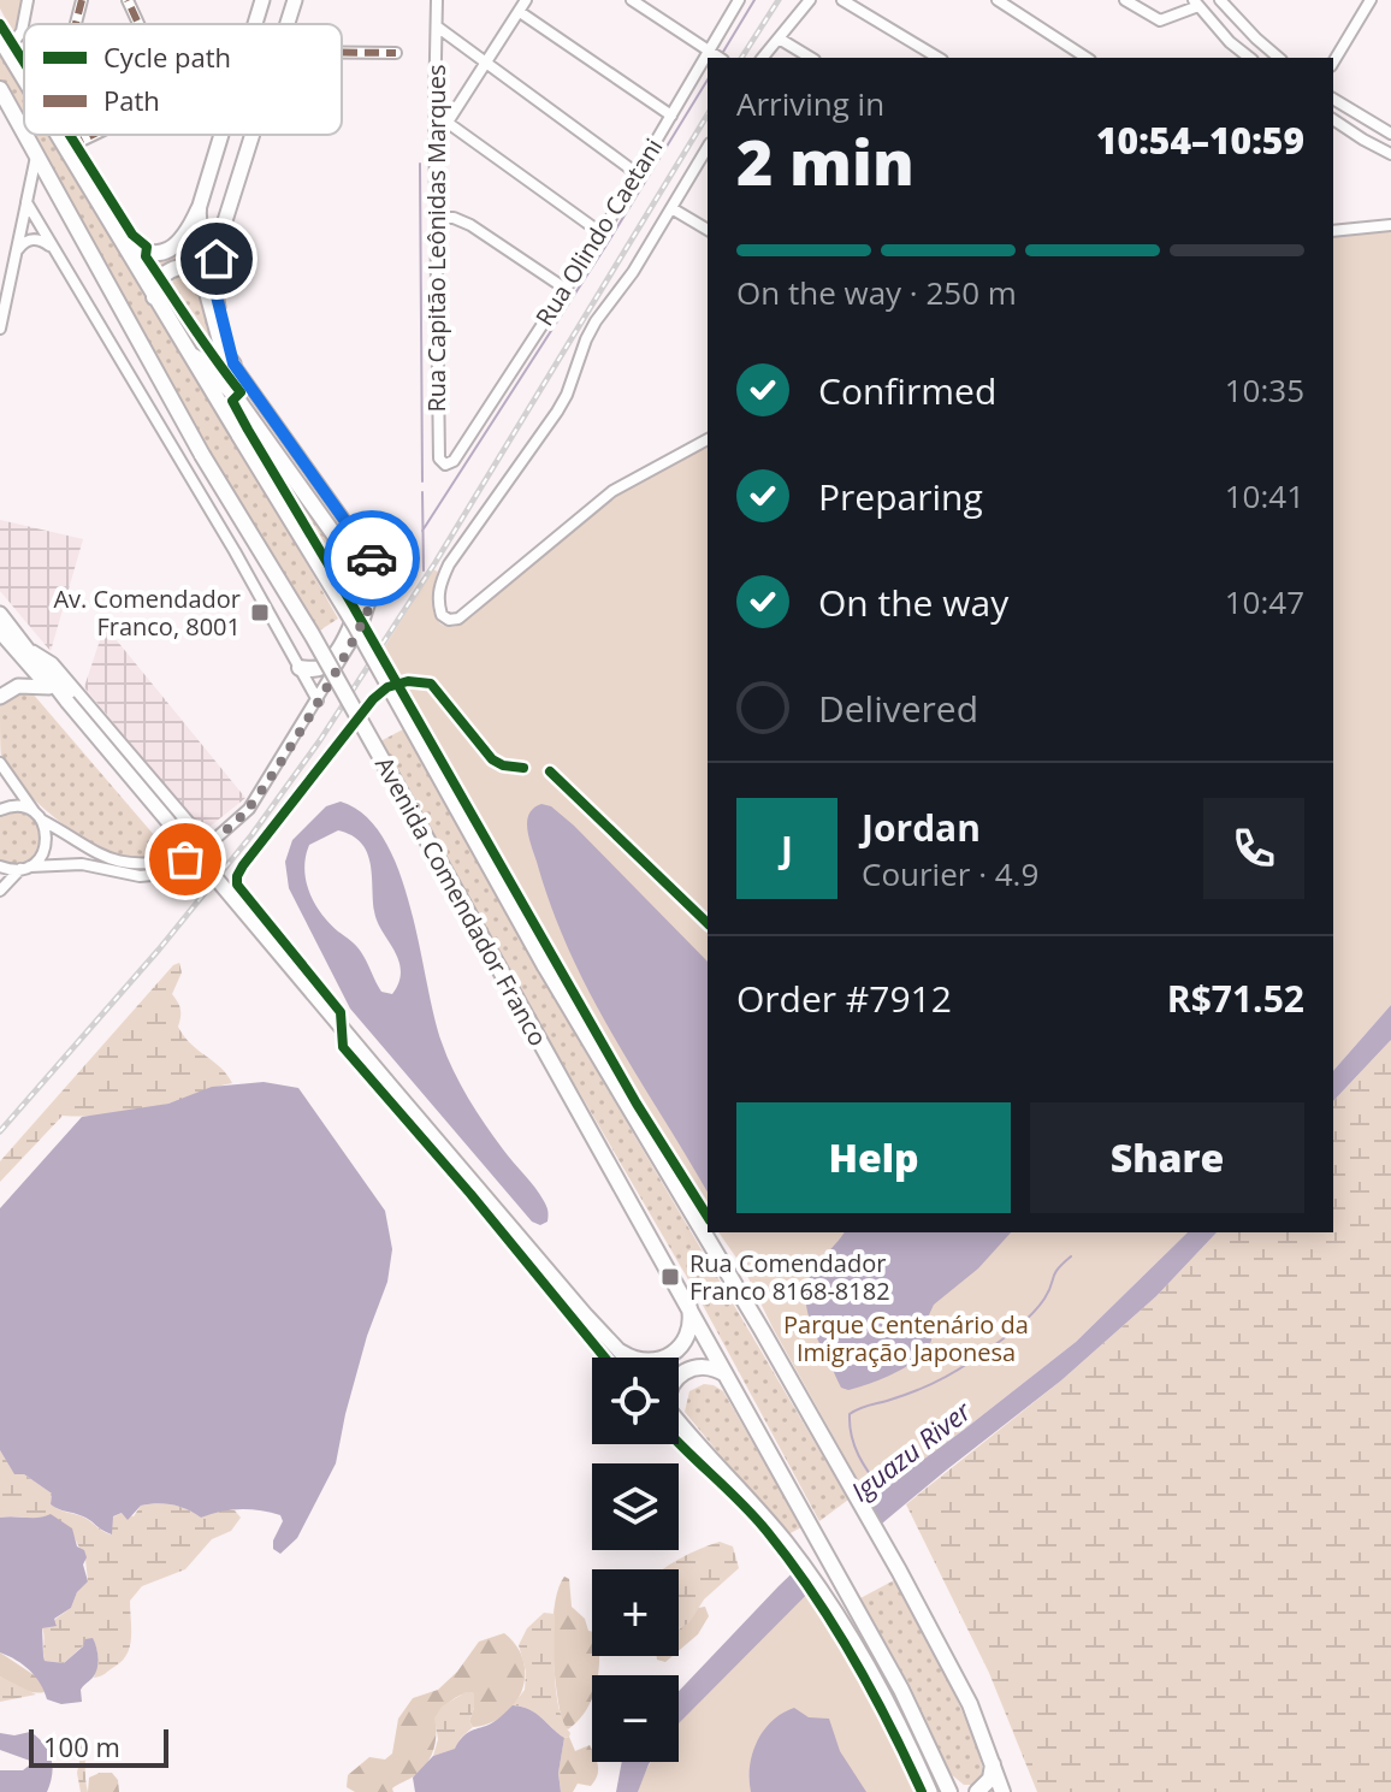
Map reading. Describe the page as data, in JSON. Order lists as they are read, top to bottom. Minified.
{"streets":{"highway":["Avenida Comendador Franco"],"street":["Rua Olindo Caetani","Rua Capitão Leônidas Marques"]},"crossings":[["Rua Olindo Caetani","Rua Capitão Leônidas Marques"]],"water":["Iguazu River"],"parks":["Parque Centenário da Imigração Japonesa"],"places":{"transit":["Av. Comendador Franco, 8001","Rua Comendador Franco 8168-8182"]},"legend":["Cycle path","Path"],"scale_bar":"100 m","page":{"heading":["2 min","Arriving in","10:54–10:59"],"panel":["Jordan","Courier · 4.9","Order #7912","R$71.52"],"bar":"On the way · 250 m","list":[["Confirmed","10:35"],["Preparing","10:41"],["On the way","10:47"],"Delivered"],"round":"J","buttons":["Help","Share"],"map_buttons":["+","−"],"scale":"100 m"}}
